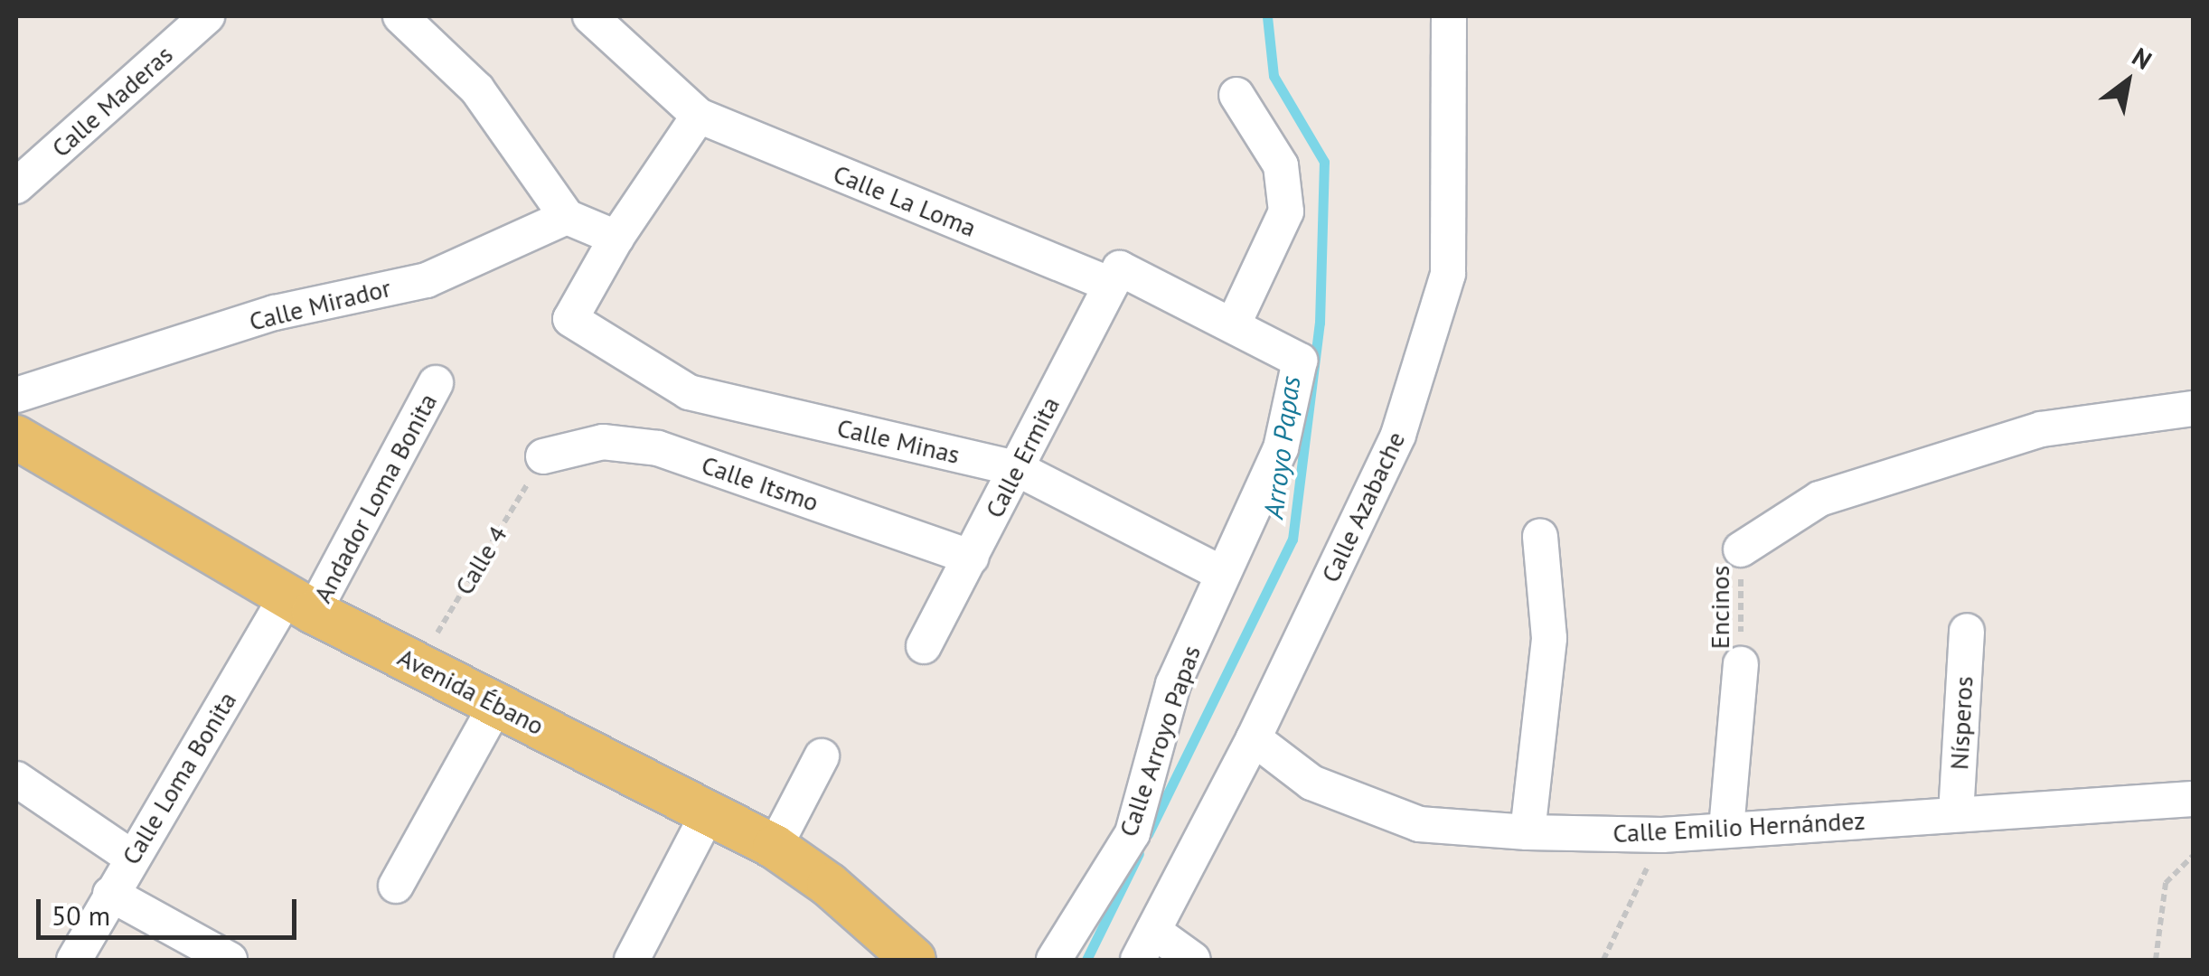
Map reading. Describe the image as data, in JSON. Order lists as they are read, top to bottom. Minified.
{"streets":{"main road":["Avenida Ébano"],"street":["Calle Maderas","Calle La Loma","Calle Mirador","Calle Minas","Calle Ermita","Calle Itsmo","Andador Loma Bonita","Calle Azabache","Nísperos","Calle Arroyo Papas","Calle Loma Bonita","Calle Emilio Hernández"],"path":["Calle 4","Encinos"]},"crossings":[["Calle La Loma","Calle Ermita"],["Calle La Loma","Calle Arroyo Papas"],["Calle Minas","Calle Ermita"],["Calle Minas","Calle Arroyo Papas"],["Calle Ermita","Calle Itsmo"],["Calle Itsmo","Calle 4"],["Andador Loma Bonita","Avenida Ébano"],["Andador Loma Bonita","Calle Loma Bonita"],["Calle Azabache","Calle Emilio Hernández"],["Calle 4","Avenida Ébano"],["Avenida Ébano","Calle Loma Bonita"],["Nísperos","Calle Emilio Hernández"]],"water":["Arroyo Papas"],"scale_bar":"50 m","north":"top right"}
